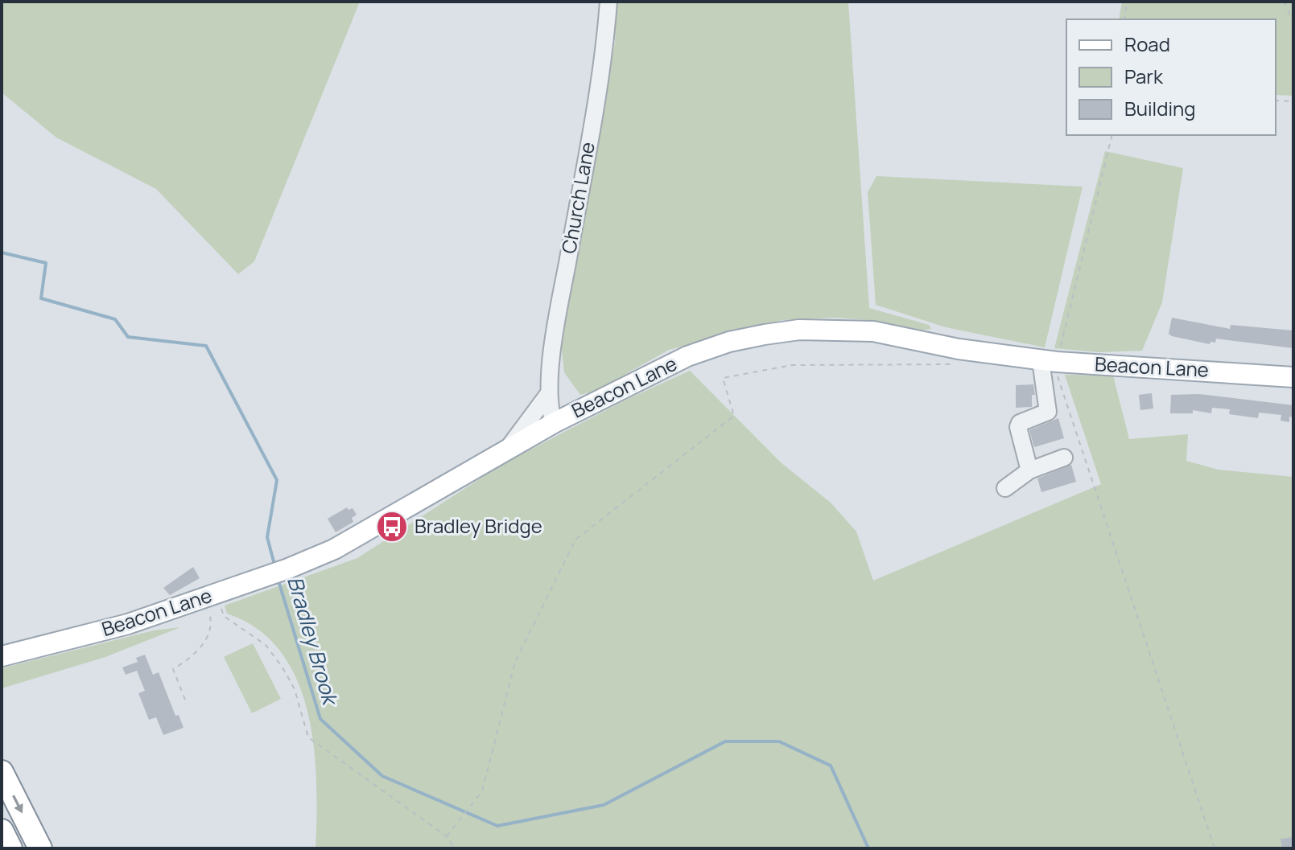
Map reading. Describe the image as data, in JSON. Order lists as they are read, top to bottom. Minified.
{"streets":{"main road":["Beacon Lane"],"street":["Church Lane"]},"crossings":[["Church Lane","Beacon Lane"]],"water":["Bradley Brook"],"places":{"bus stop":["Bradley Bridge"]},"legend":["Road","Park","Building"]}
